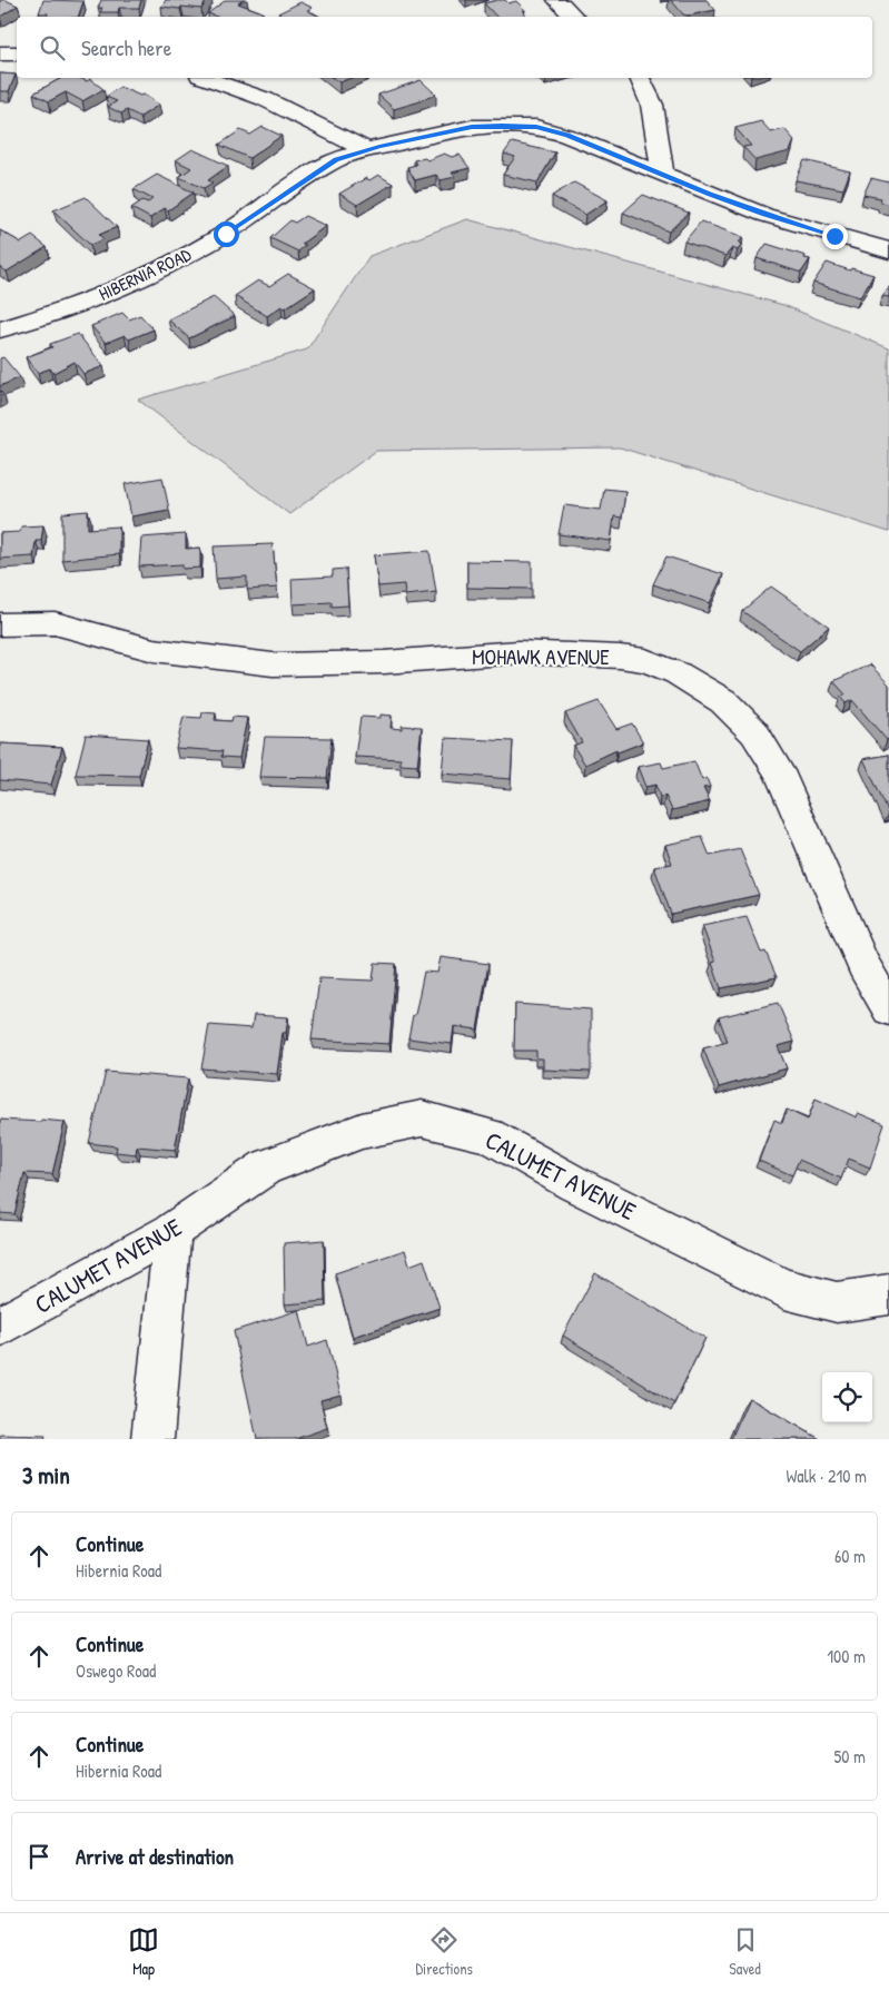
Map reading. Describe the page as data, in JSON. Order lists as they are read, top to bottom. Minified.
{"streets":{"street":["HIBERNIA ROAD","MOHAWK AVENUE","CALUMET AVENUE"]},"page":{"search":"Search here","heading":["3 min","Walk · 210 m"],"list":[["Continue","Hibernia Road","60 m"],["Continue","Oswego Road","100 m"],["Continue","Hibernia Road","50 m"],"Arrive at destination"],"nav":["Map","Directions","Saved"]}}
